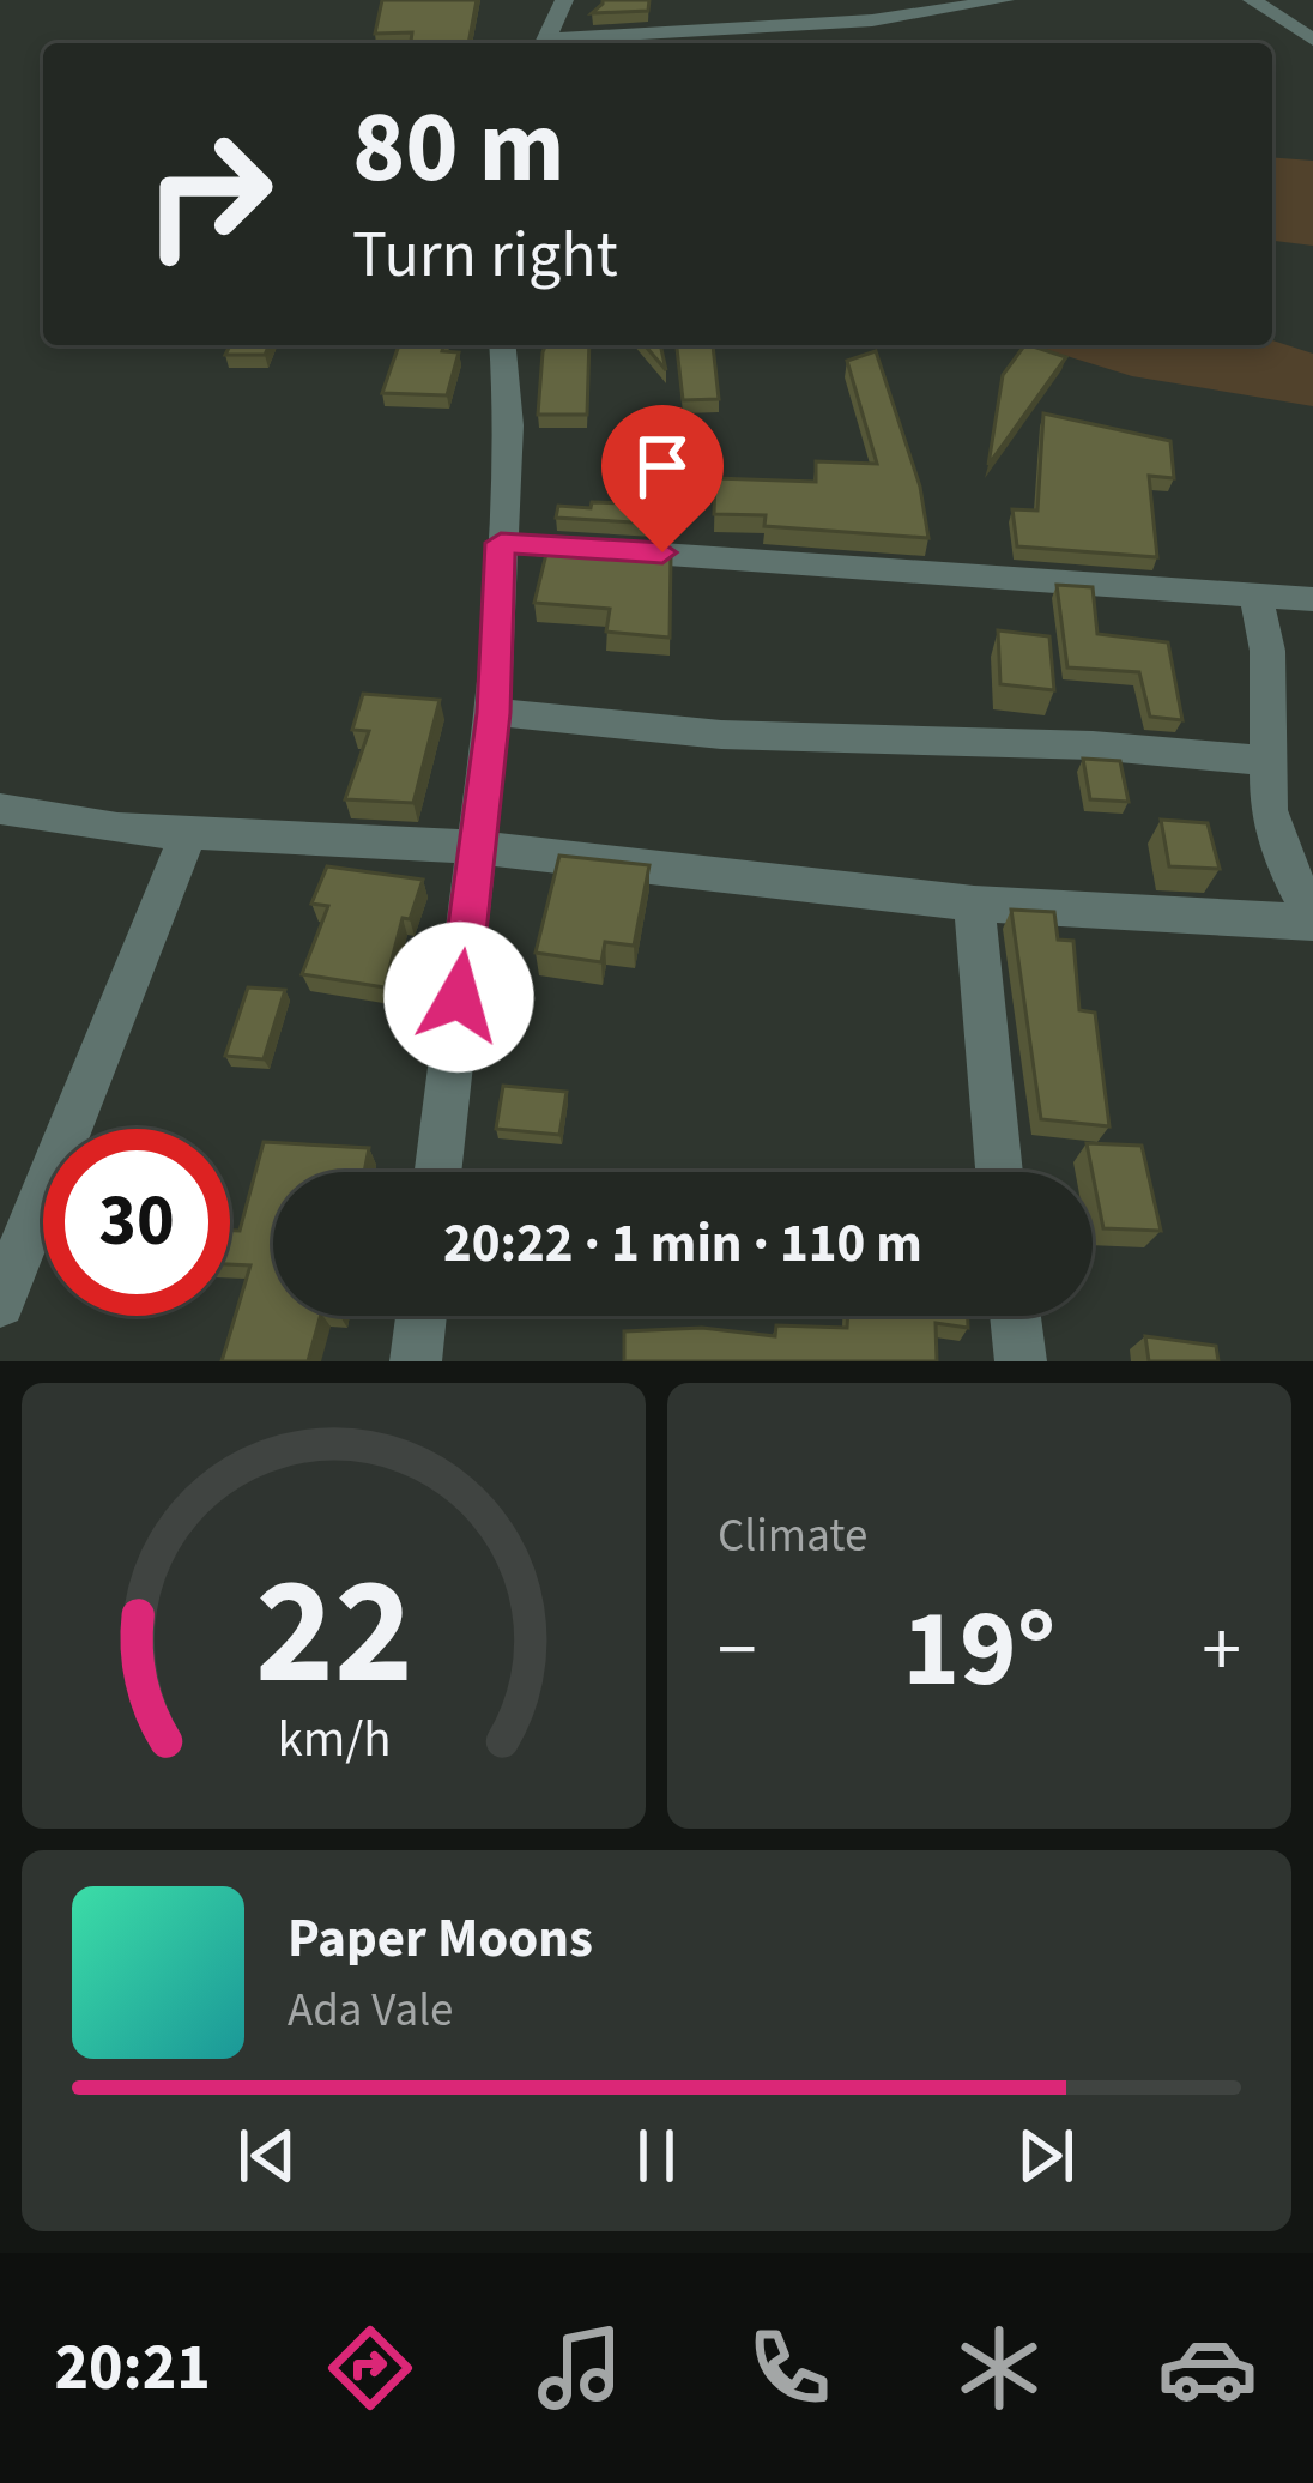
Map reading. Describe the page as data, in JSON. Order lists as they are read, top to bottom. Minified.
{"page":{"turn":["80 m","Turn right"],"limit":"30","trip":"20:22 · 1 min · 110 m","tile":"Climate","heat":["−","19°","+"],"song":["Paper Moons","Ada Vale"],"tabs":"20:21","gauge":["22","km/h"]}}
